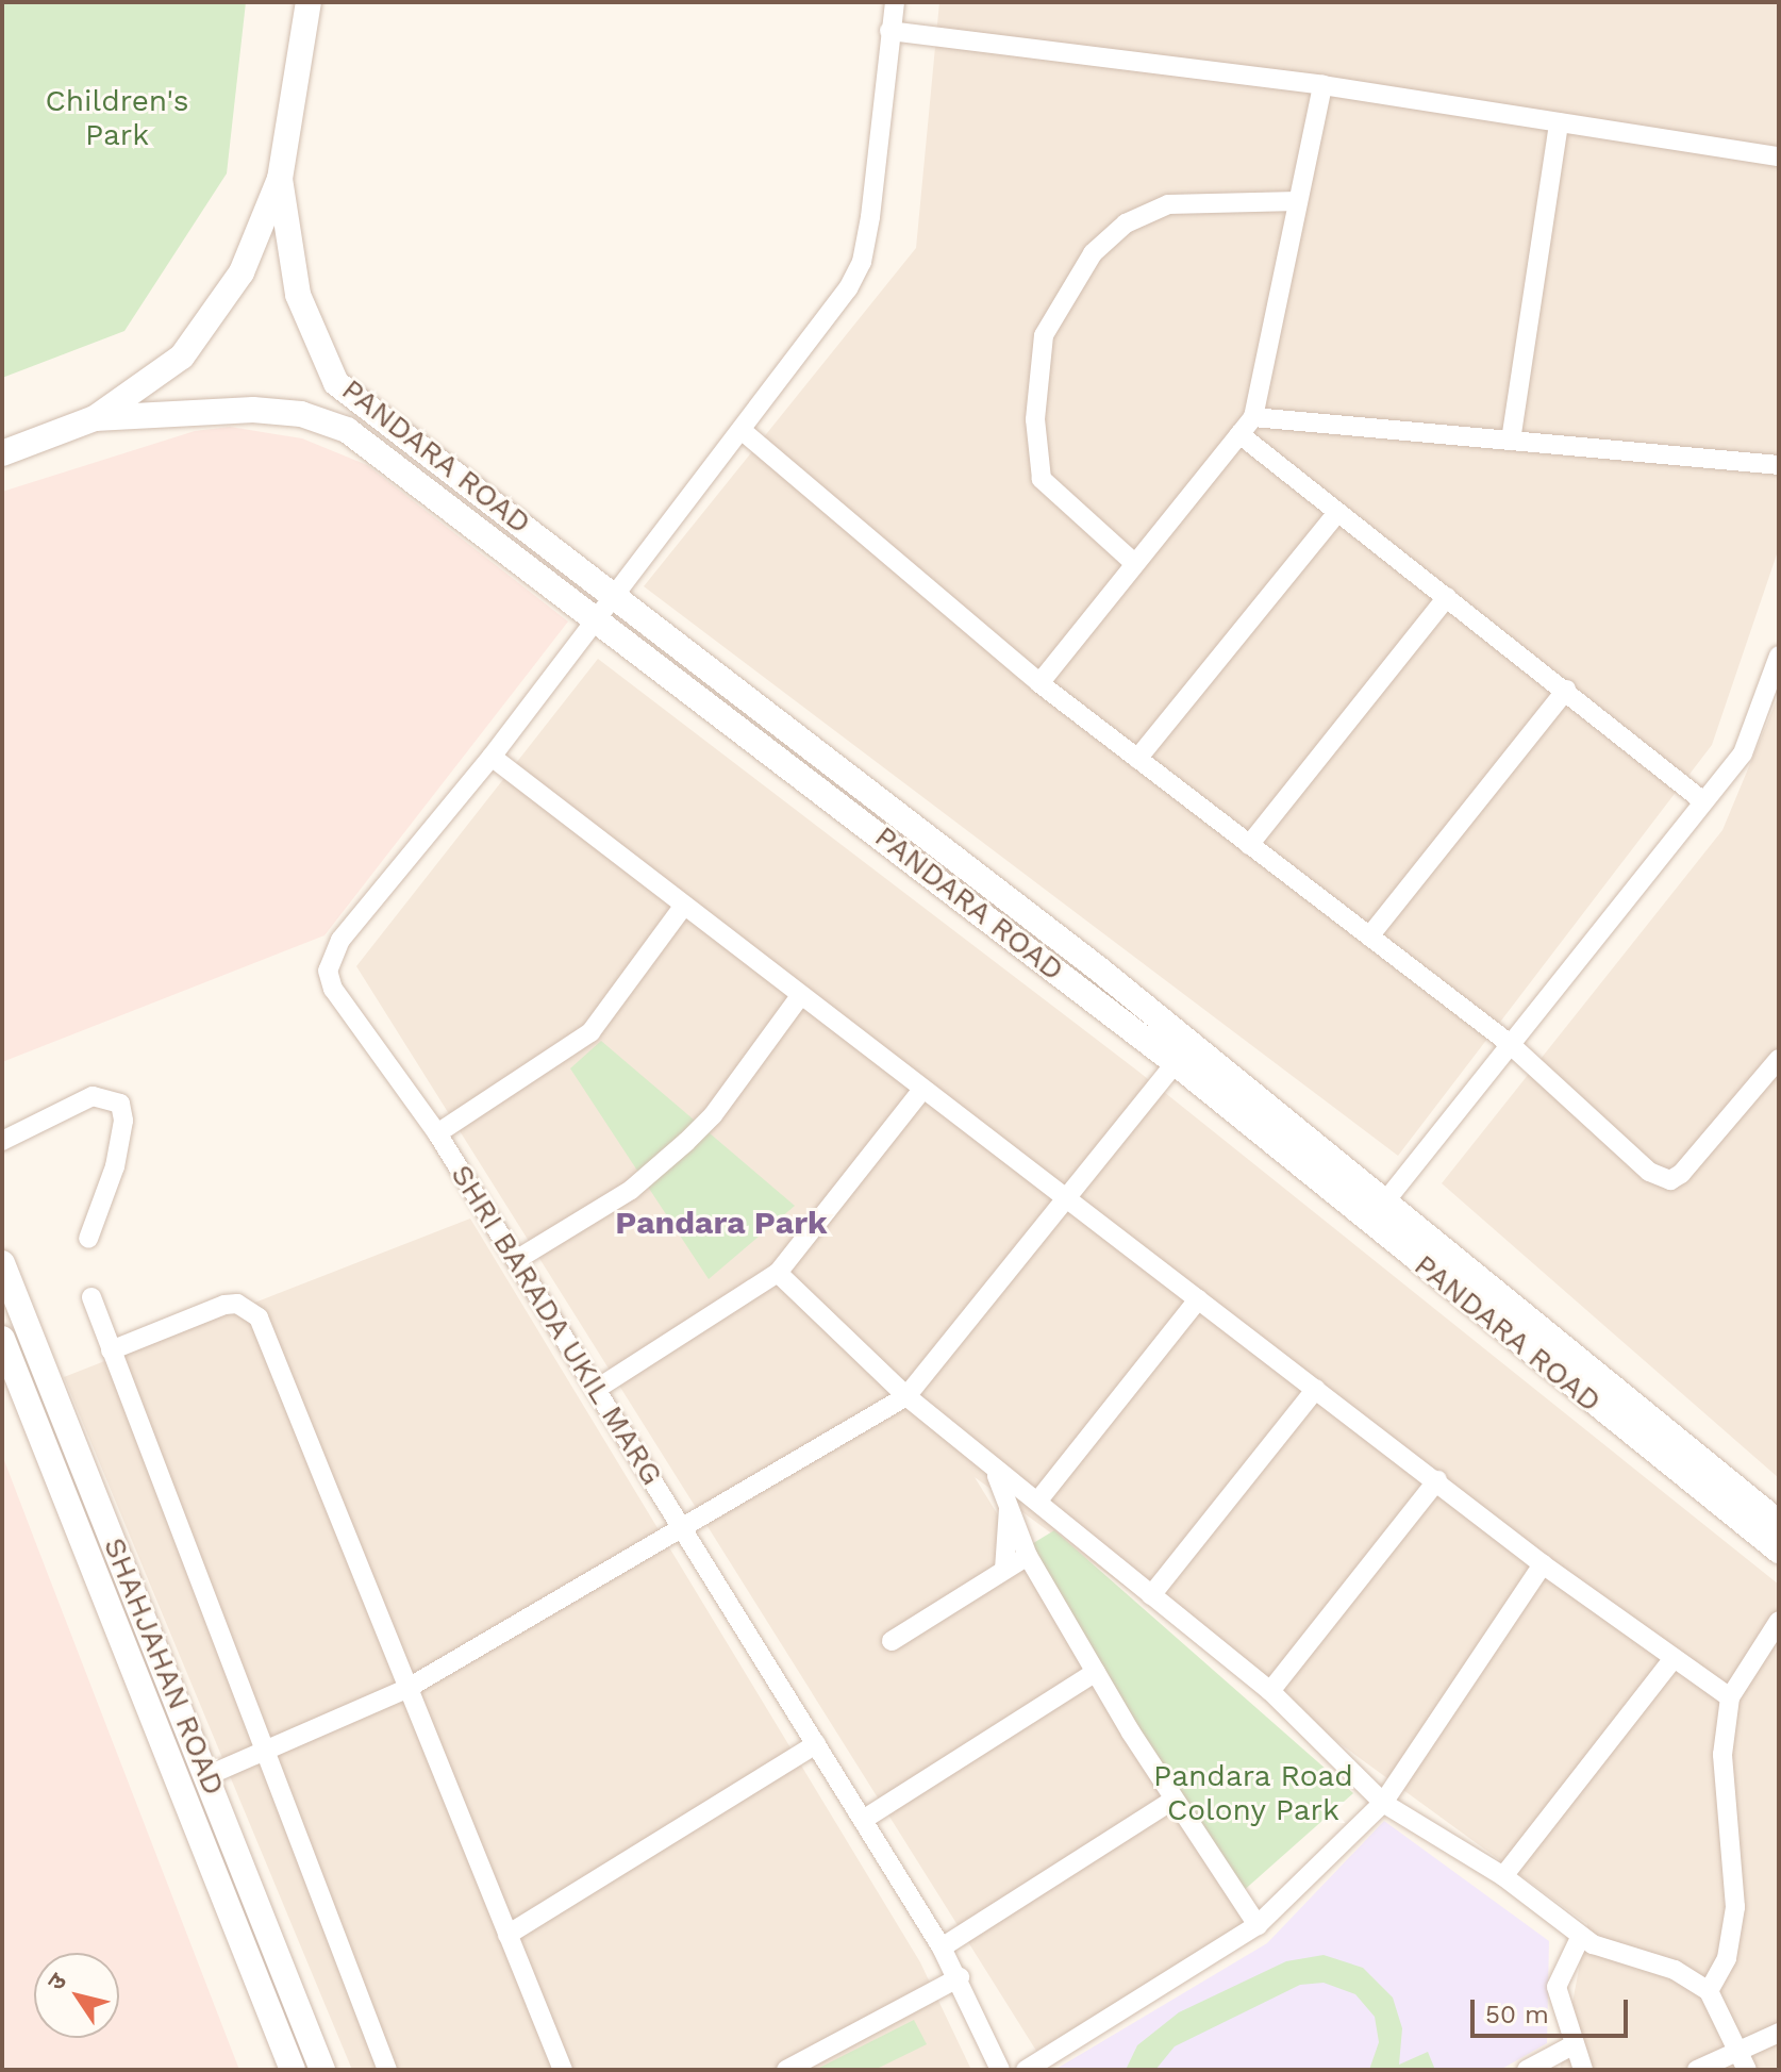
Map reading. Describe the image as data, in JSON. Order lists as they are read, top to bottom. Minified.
{"streets":{"main road":["PANDARA ROAD","SHAHJAHAN ROAD"],"street":["SHRI BARADA UKIL MARG"]},"crossings":[["PANDARA ROAD","SHRI BARADA UKIL MARG"]],"districts":["Pandara Park"],"parks":["Children's Park","Pandara Road Colony Park"],"scale_bar":"50 m","north":"top left"}
